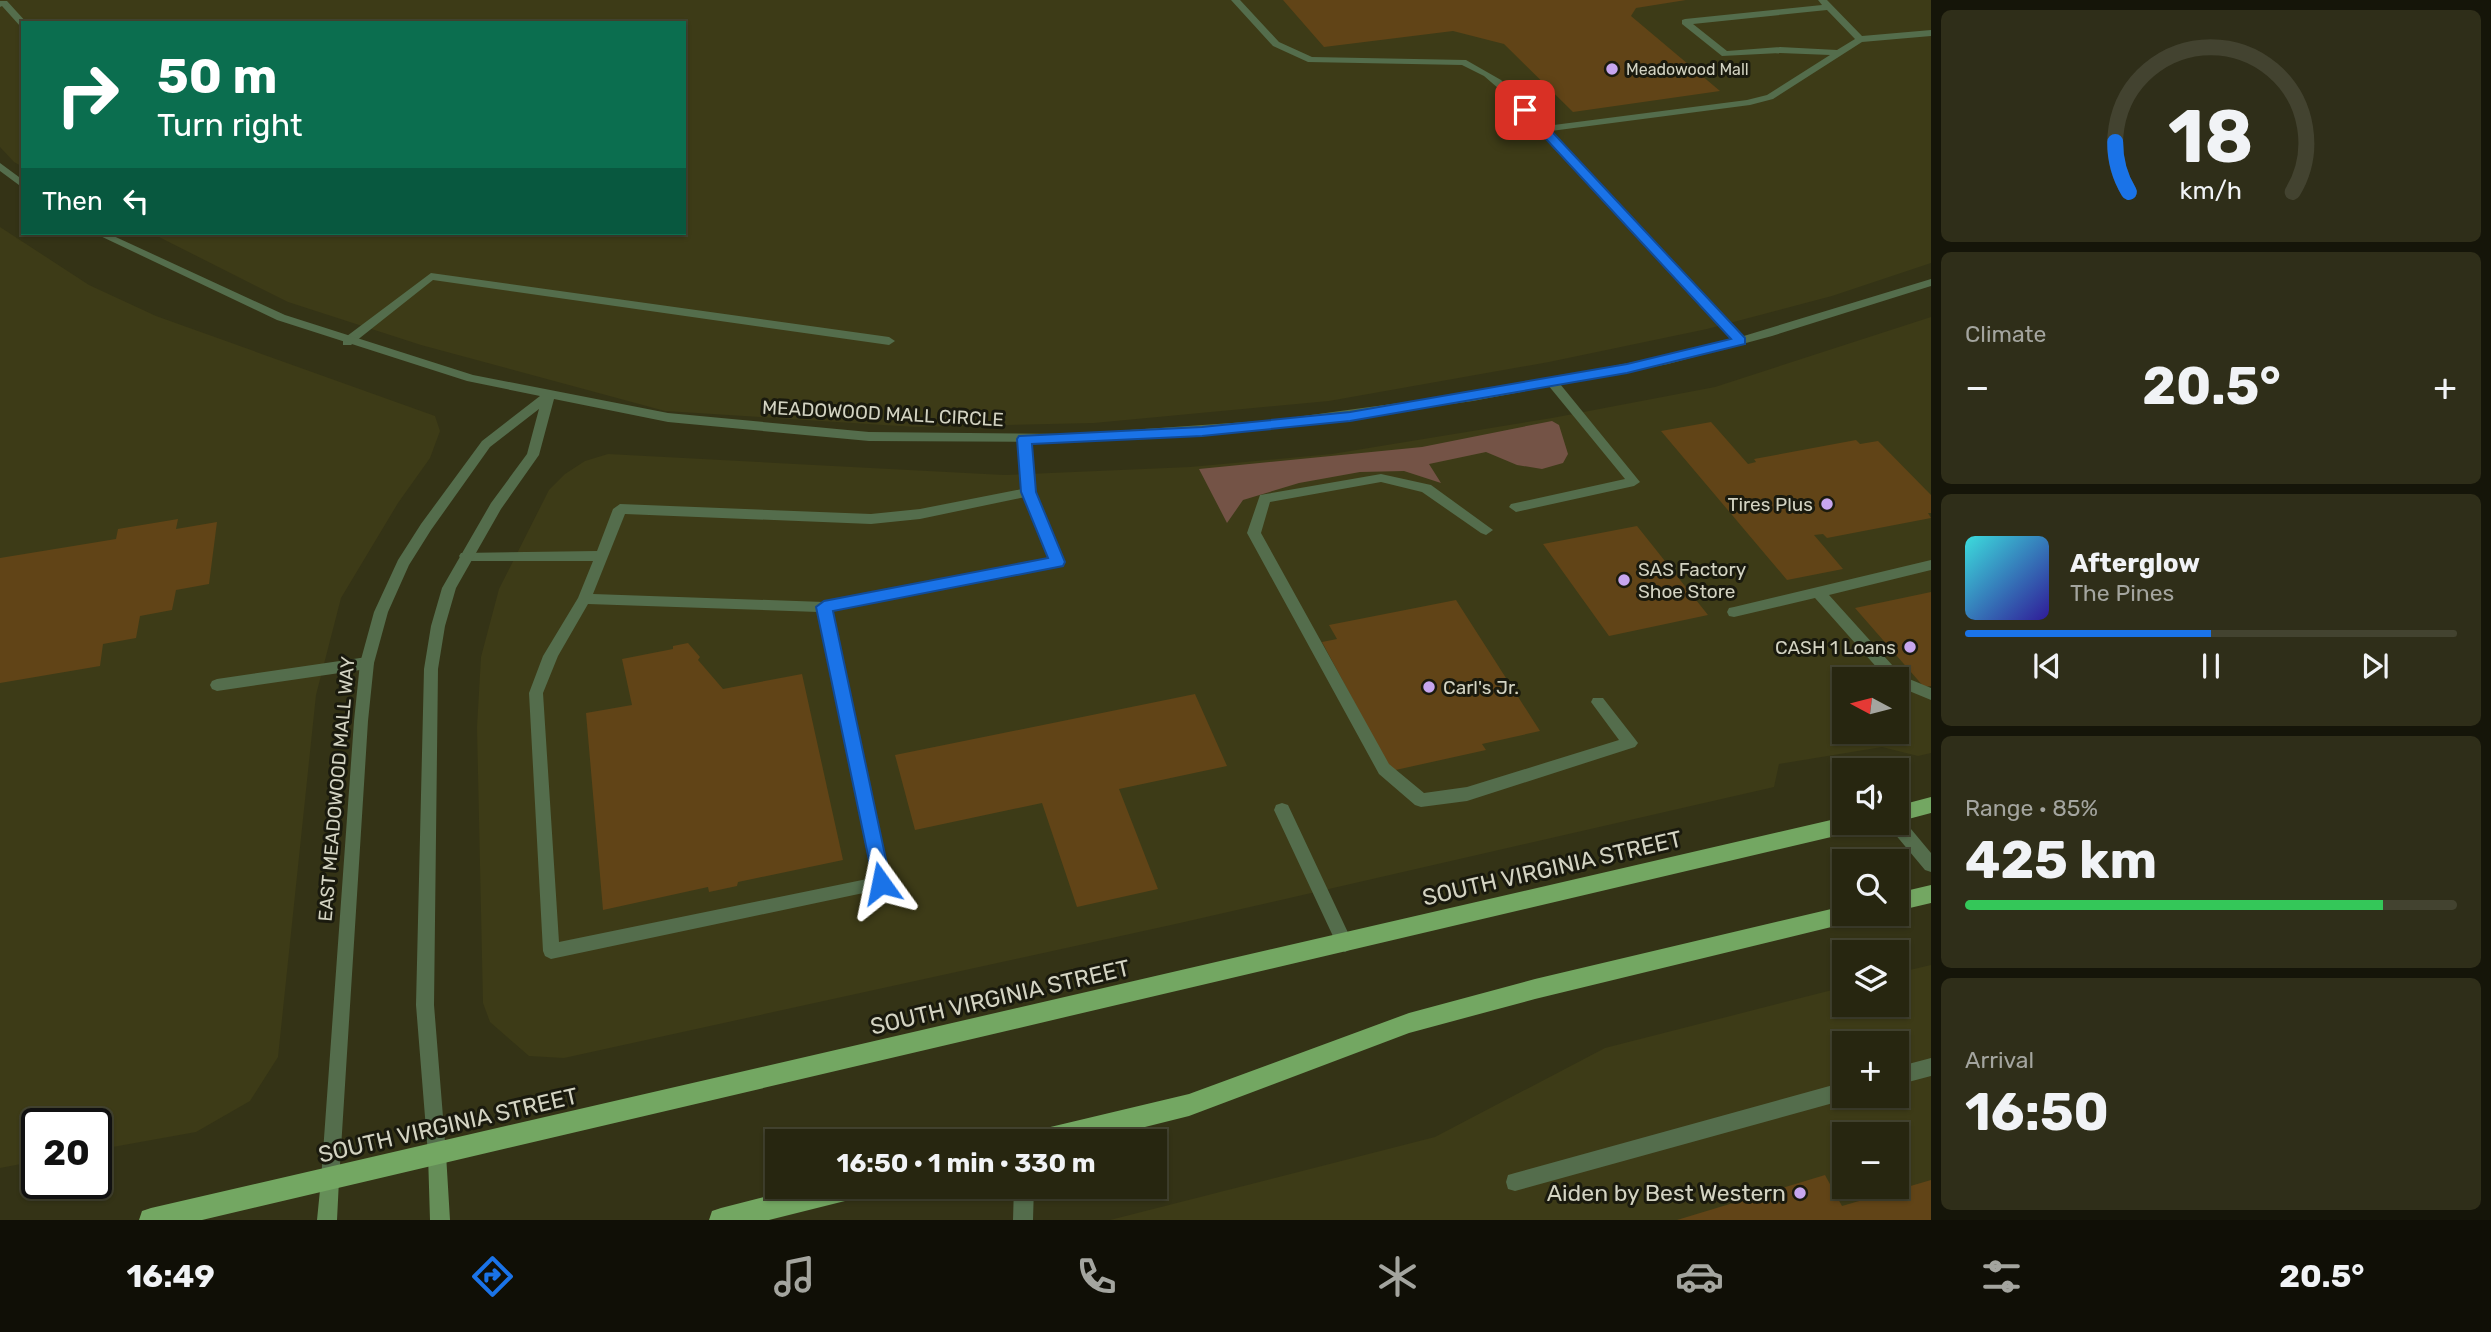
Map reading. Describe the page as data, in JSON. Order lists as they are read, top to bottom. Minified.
{"streets":{"main road":["EAST MEADOWOOD MALL WAY","SOUTH VIRGINIA STREET"],"street":["MEADOWOOD MALL CIRCLE"]},"crossings":[["MEADOWOOD MALL CIRCLE","EAST MEADOWOOD MALL WAY"],["EAST MEADOWOOD MALL WAY","SOUTH VIRGINIA STREET"]],"places":["Meadowood Mall","Tires Plus","SAS Factory Shoe Store","CASH 1 Loans","Carl's Jr.","Aiden by Best Western"],"north":"left","page":{"turn":["50 m","Turn right"],"then":"Then","tile":["Climate",["Range · 85%","425 km"],["Arrival","16:50"]],"heat":["−","20.5°","+"],"song":["Afterglow","The Pines"],"map_buttons":["+","−"],"limit":"20","trip":"16:50 · 1 min · 330 m","tabs":["16:49","20.5°"],"gauge":["18","km/h"]}}
